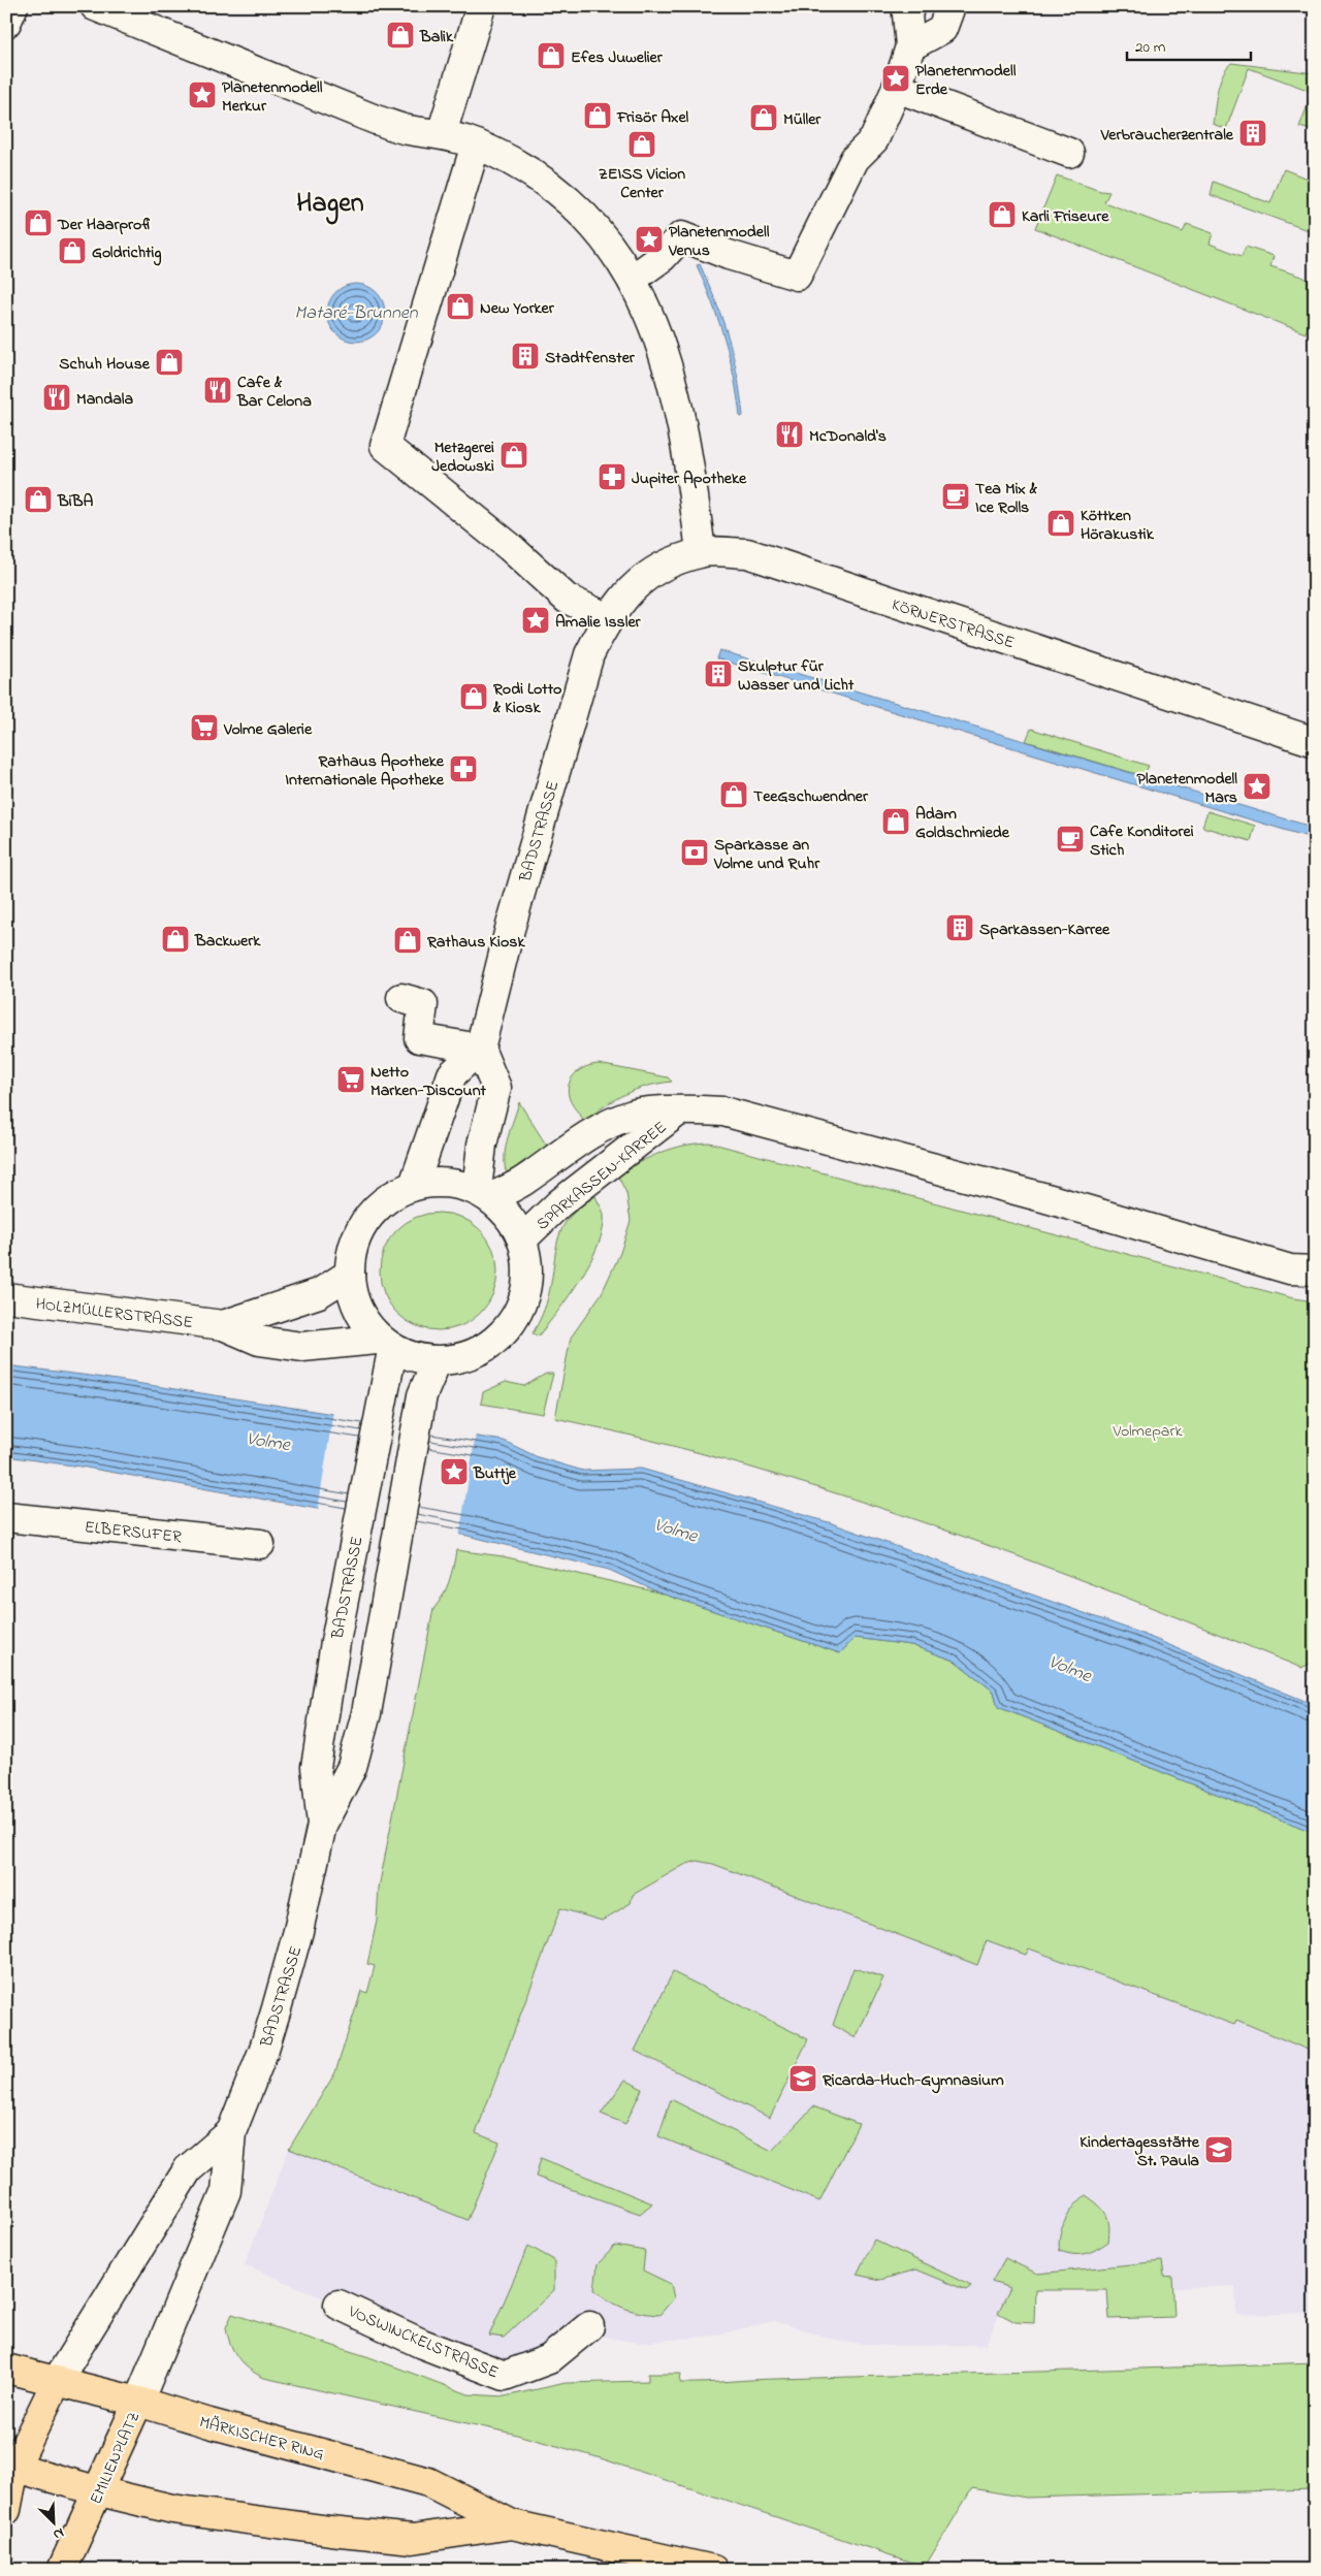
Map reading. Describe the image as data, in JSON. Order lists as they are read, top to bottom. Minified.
{"streets":{"main road":["MÄRKISCHER RING","EMILIENPLATZ"],"street":["KÖRNERSTRASSE","BADSTRASSE","SPARKASSEN-KARREE","HOLZMÜLLERSTRASSE","ELBERSUFER","VOSWINCKELSTRASSE"]},"crossings":[["KÖRNERSTRASSE","BADSTRASSE"],["BADSTRASSE","SPARKASSEN-KARREE"],["BADSTRASSE","HOLZMÜLLERSTRASSE"],["BADSTRASSE","MÄRKISCHER RING"],["BADSTRASSE","EMILIENPLATZ"],["SPARKASSEN-KARREE","HOLZMÜLLERSTRASSE"],["MÄRKISCHER RING","EMILIENPLATZ"]],"districts":["Hagen"],"water":["Mataré-Brunnen","Volme"],"parks":["Volmepark"],"places":{"shop":["Balik","Efes Juwelier","Frisör Axel","Müller","ZEISS Vicion Center","Karli Friseure","Der Haarprofi","Goldrichtig","New Yorker","Schuh House","Metzgerei Jedowski","BiBA","Köttken Hörakustik","Rodi Lotto & Kiosk","TeeGschwendner","Adam Goldschmiede","Backwerk","Rathaus Kiosk"],"place":["Planetenmodell Erde","Planetenmodell Merkur","Planetenmodell Venus","Amalie Issler","Planetenmodell Mars","Buttje"],"building":["Verbraucherzentrale","Stadtfenster","Skulptur für Wasser und Licht","Sparkassen-Karree"],"restaurant":["Cafe & Bar Celona","Mandala","McDonald's"],"pharmacy":["Jupiter Apotheke","Rathaus Apotheke Internationale Apotheke"],"cafe":["Tea Mix & Ice Rolls","Cafe Konditorei Stich"],"supermarket":["Volme Galerie","Netto Marken-Discount"],"bank":["Sparkasse an Volme und Ruhr"],"school or university":["Ricarda-Huch-Gymnasium","Kindertagesstätte St. Paula"]},"scale_bar":"20 m","north":"bottom right"}
